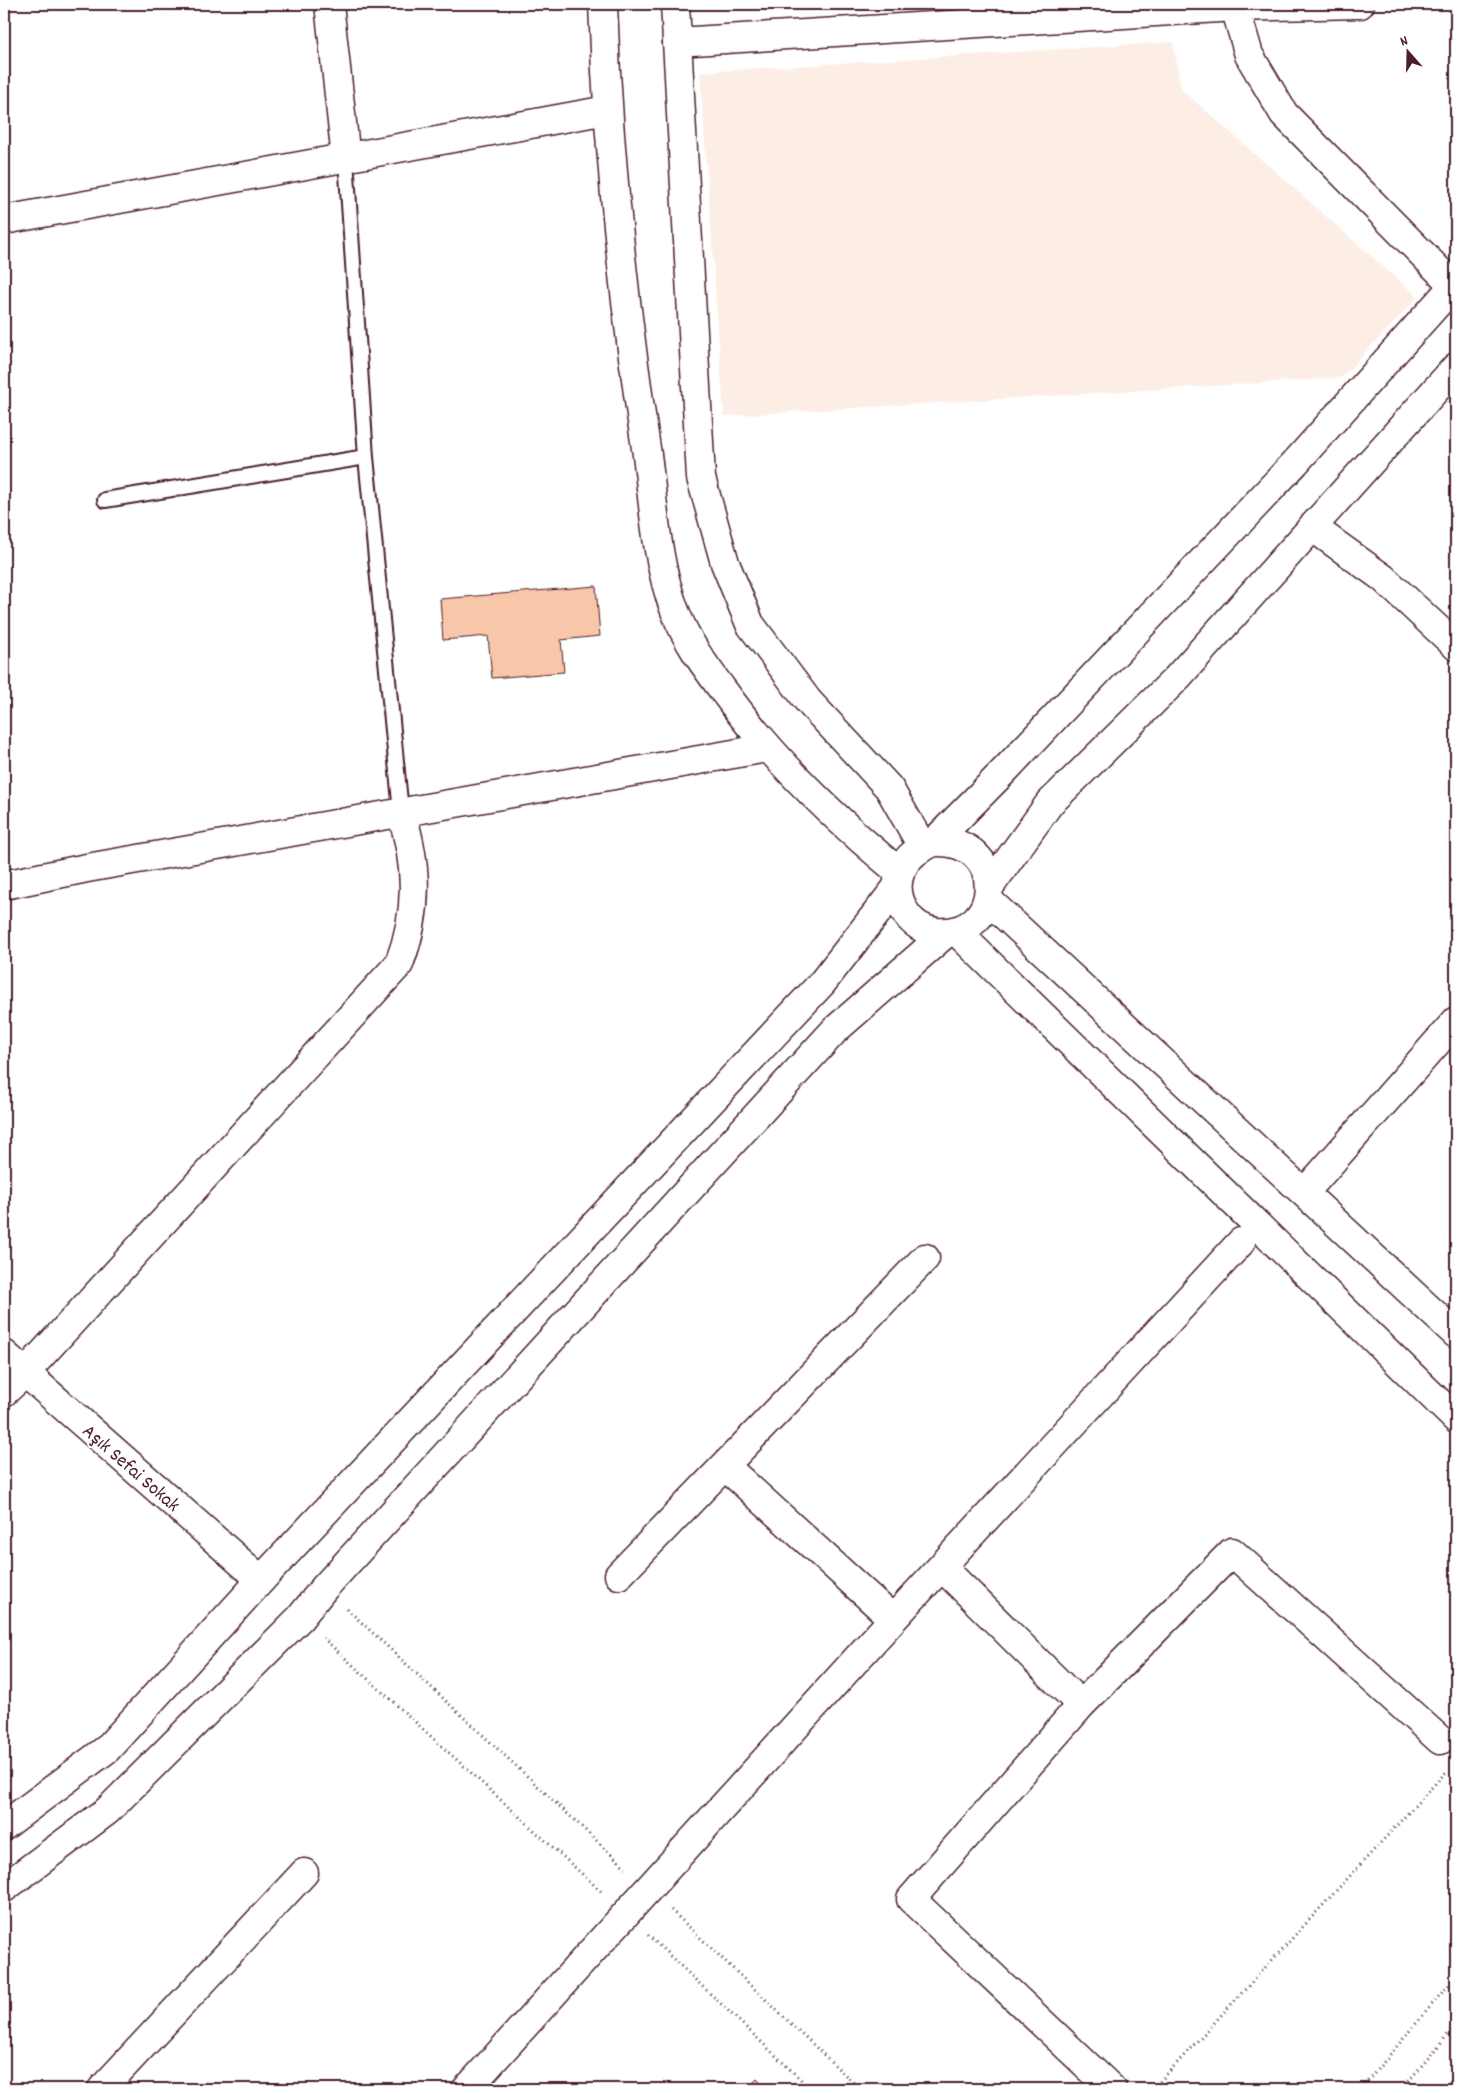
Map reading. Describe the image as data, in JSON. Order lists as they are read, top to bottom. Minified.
{"streets":{"street":["Aşık Sefai Sokak"]},"north":"top"}
